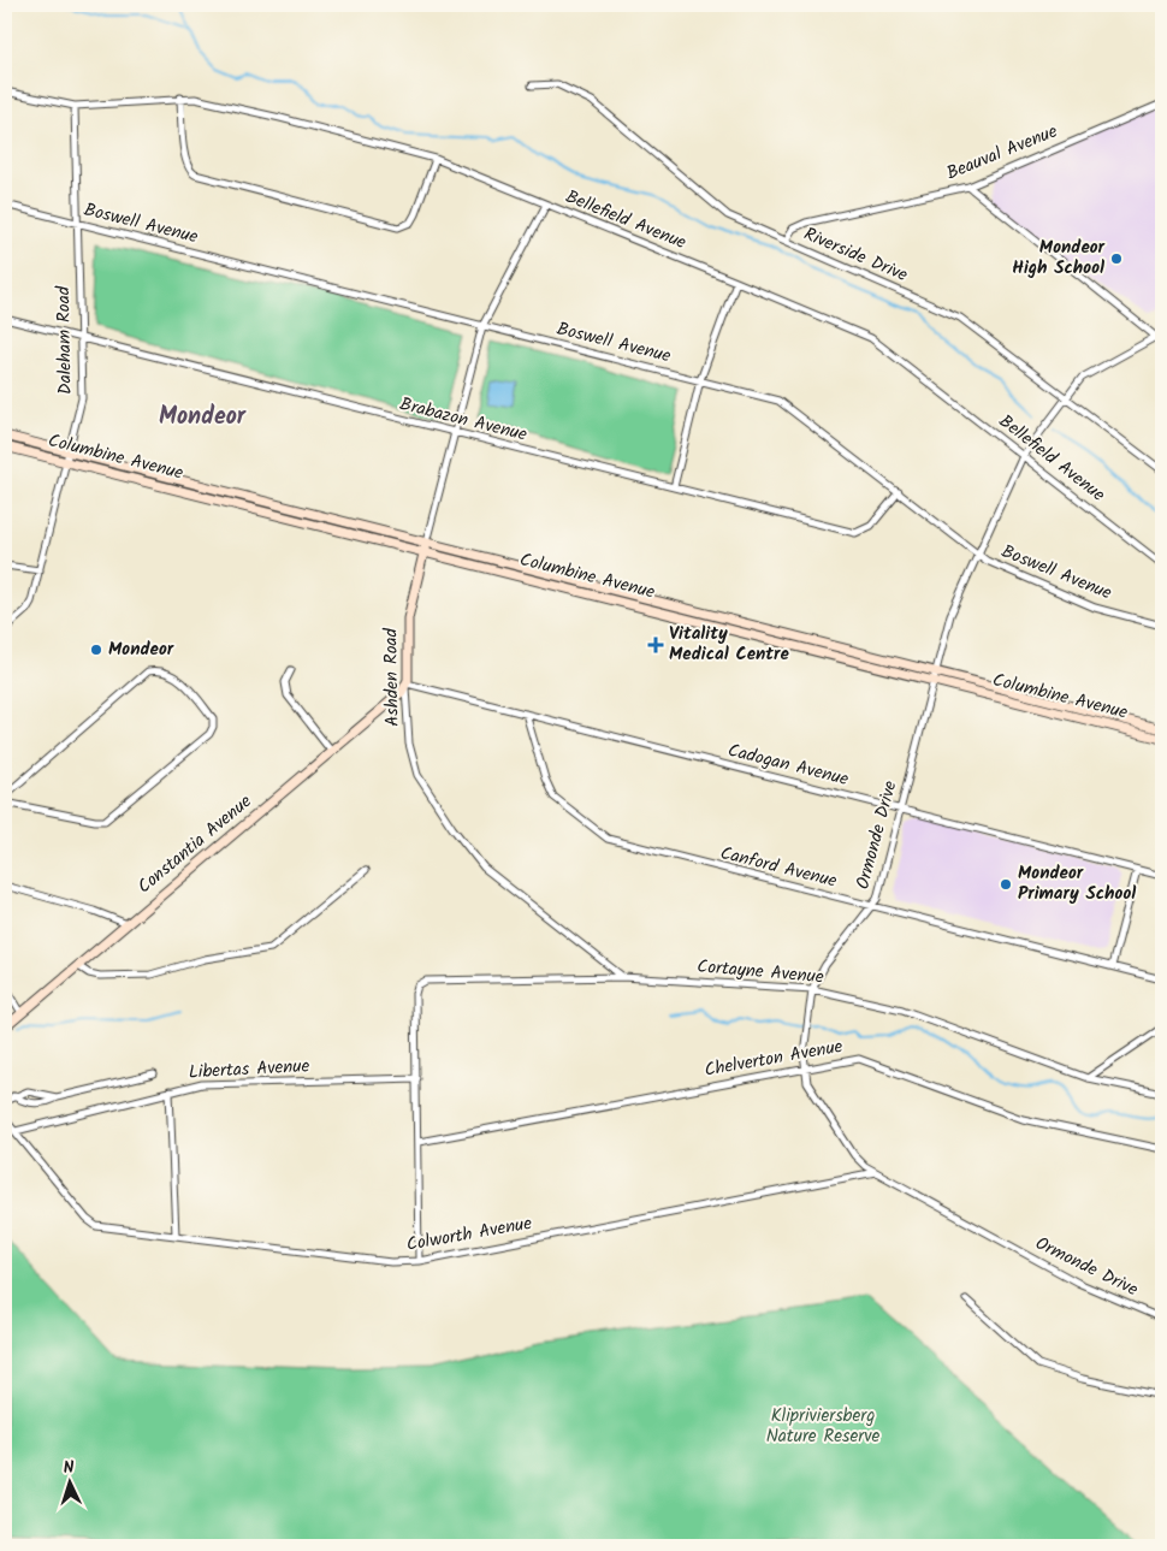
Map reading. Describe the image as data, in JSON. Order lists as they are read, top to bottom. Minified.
{"streets":{"main road":["Columbine Avenue","Ashden Road","Constantia Avenue"],"street":["Beauval Avenue","Bellefield Avenue","Boswell Avenue","Riverside Drive","Daleham Road","Brabazon Avenue","Cadogan Avenue","Ormonde Drive","Canford Avenue","Cortayne Avenue","Chelverton Avenue","Libertas Avenue","Colworth Avenue"]},"crossings":[["Beauval Avenue","Riverside Drive"],["Bellefield Avenue","Daleham Road"],["Bellefield Avenue","Ashden Road"],["Bellefield Avenue","Ormonde Drive"],["Boswell Avenue","Daleham Road"],["Boswell Avenue","Brabazon Avenue"],["Boswell Avenue","Ashden Road"],["Boswell Avenue","Ormonde Drive"],["Riverside Drive","Ormonde Drive"],["Daleham Road","Brabazon Avenue"],["Daleham Road","Columbine Avenue"],["Brabazon Avenue","Ashden Road"],["Columbine Avenue","Ashden Road"],["Columbine Avenue","Ormonde Drive"],["Ashden Road","Cadogan Avenue"],["Ashden Road","Constantia Avenue"],["Ashden Road","Cortayne Avenue"],["Cadogan Avenue","Ormonde Drive"],["Cadogan Avenue","Constantia Avenue"],["Cadogan Avenue","Canford Avenue"],["Ormonde Drive","Canford Avenue"],["Ormonde Drive","Cortayne Avenue"],["Ormonde Drive","Chelverton Avenue"],["Ormonde Drive","Colworth Avenue"],["Cortayne Avenue","Libertas Avenue"],["Libertas Avenue","Colworth Avenue"]],"districts":["Mondeor"],"parks":["Klipriviersberg Nature Reserve"],"places":{"other":["Mondeor High School","Mondeor","Mondeor Primary School"],"health":["Vitality Medical Centre"]},"north":"top"}
